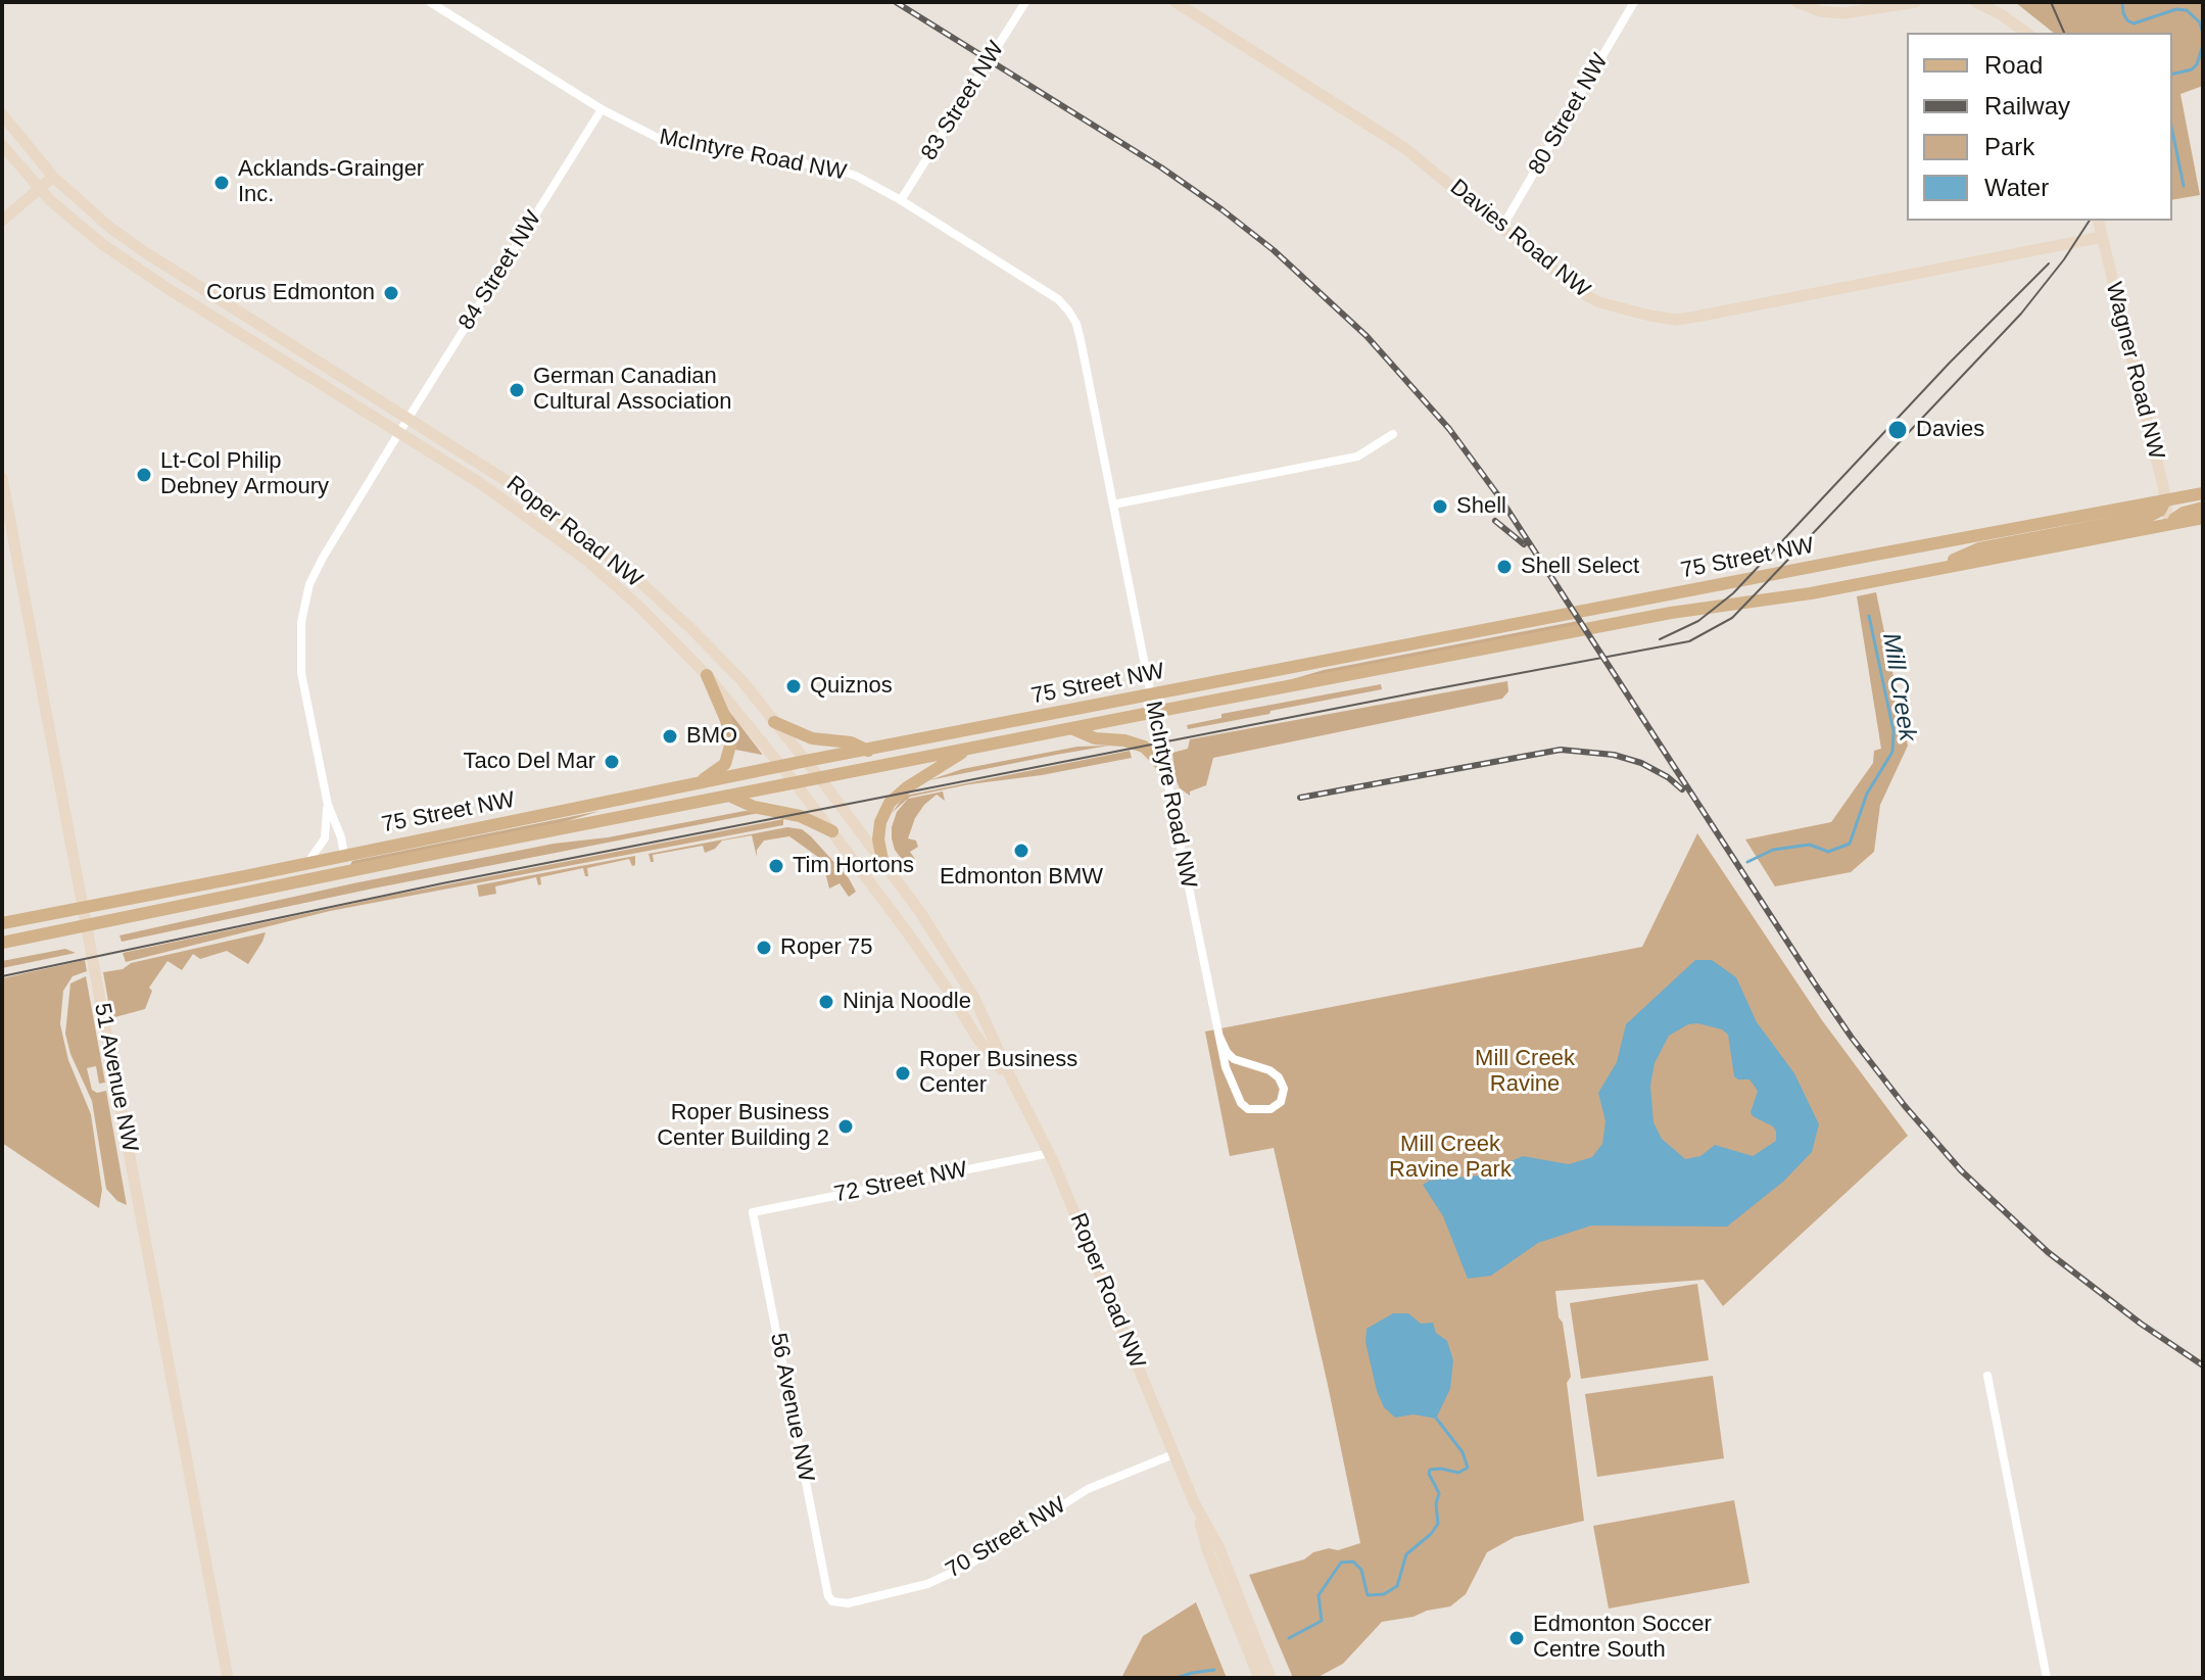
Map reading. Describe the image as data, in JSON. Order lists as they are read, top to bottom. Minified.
{"streets":{"main road":["Davies Road NW","Wagner Road NW","Roper Road NW","75 Street NW","51 Avenue NW"],"street":["83 Street NW","80 Street NW","McIntyre Road NW","84 Street NW","72 Street NW","56 Avenue NW","70 Street NW"]},"crossings":[["83 Street NW","McIntyre Road NW"],["80 Street NW","Davies Road NW"],["McIntyre Road NW","84 Street NW"],["McIntyre Road NW","75 Street NW"],["Davies Road NW","Wagner Road NW"],["84 Street NW","Roper Road NW"],["Wagner Road NW","75 Street NW"],["Roper Road NW","75 Street NW"],["Roper Road NW","72 Street NW"],["Roper Road NW","70 Street NW"],["75 Street NW","51 Avenue NW"],["72 Street NW","56 Avenue NW"],["56 Avenue NW","70 Street NW"]],"water":["Mill Creek"],"parks":["Mill Creek Ravine","Mill Creek Ravine Park"],"places":["Acklands-Grainger Inc.","Corus Edmonton","German Canadian Cultural Association","Davies","Lt-Col Philip Debney Armoury","Shell","Shell Select","Quiznos","BMO","Taco Del Mar","Edmonton BMW","Tim Hortons","Roper 75","Ninja Noodle","Roper Business Center","Roper Business Center Building 2","Edmonton Soccer Centre South"],"legend":["Road","Railway","Park","Water"]}
